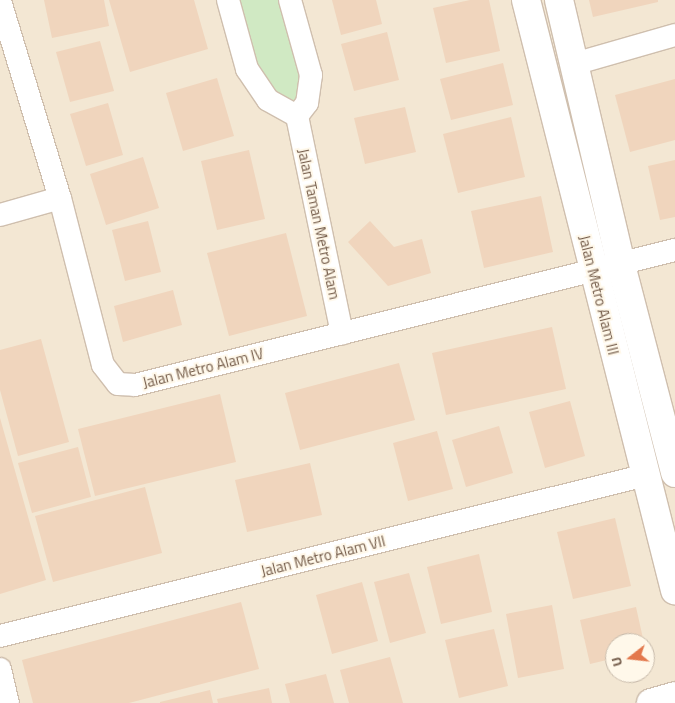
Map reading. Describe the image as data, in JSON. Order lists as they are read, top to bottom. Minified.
{"streets":{"street":["Jalan Taman Metro Alam","Jalan Metro Alam III","Jalan Metro Alam IV","Jalan Metro Alam VII"]},"crossings":[["Jalan Taman Metro Alam","Jalan Metro Alam IV"],["Jalan Metro Alam III","Jalan Metro Alam IV"],["Jalan Metro Alam III","Jalan Metro Alam VII"]],"north":"left"}
